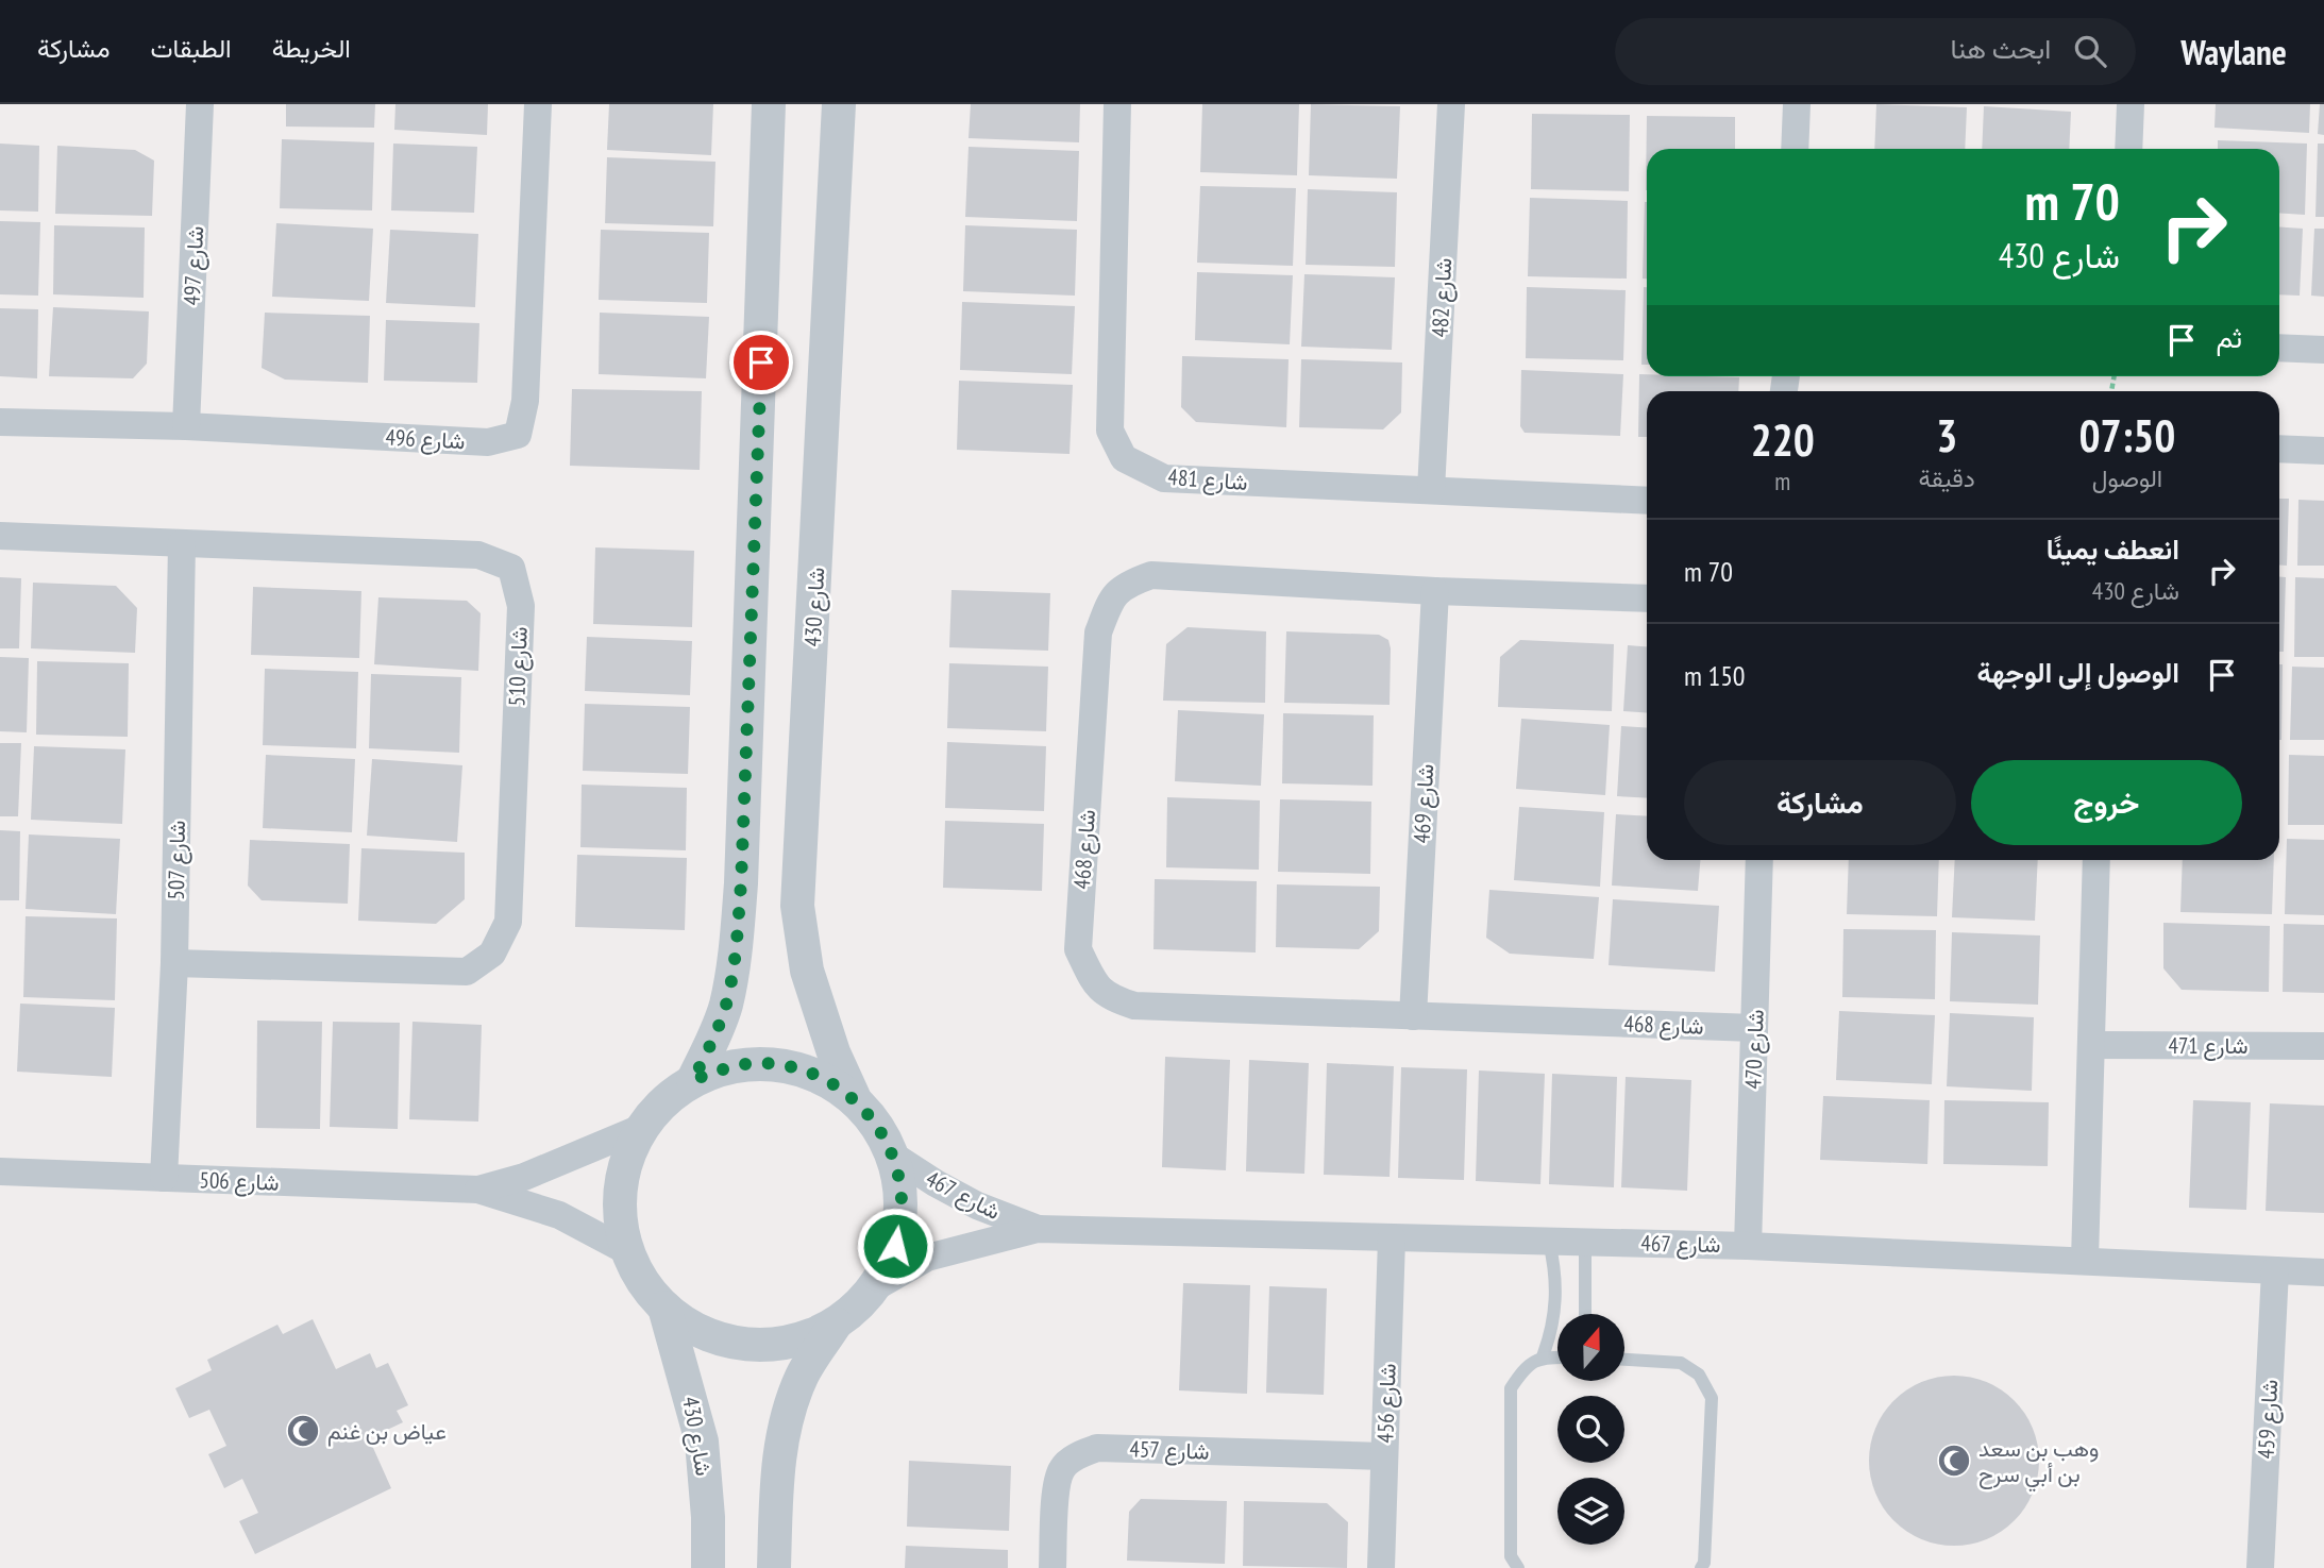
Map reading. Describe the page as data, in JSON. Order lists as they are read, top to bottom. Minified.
{"streets":{"street":["شارع 497","شارع 482","شارع 496","شارع 481","شارع 430","شارع 510","شارع 469","شارع 468","شارع 507","شارع 471","شارع 470","شارع 506","شارع 467","شارع 456","شارع 459","شارع 457"]},"crossings":[["شارع 497","شارع 496"],["شارع 482","شارع 481"],["شارع 510","شارع 507"],["شارع 469","شارع 468"],["شارع 468","شارع 470"],["شارع 507","شارع 506"],["شارع 470","شارع 467"],["شارع 467","شارع 456"],["شارع 467","شارع 459"],["شارع 456","شارع 457"]],"places":{"mosque":["عياض بن غنم","وهب بن سعد بن أبي سرح"]},"north":"top","page":{"header":"Waylane","search":"ابحث هنا","nav":["الخريطة","الطبقات","مشاركة"],"turn":["70 m","شارع 430"],"then":"ثم","eta":["07:50","الوصول","3","دقيقة","220","m"],"list":[{"name":"انعطف يمينًا","note":"شارع 430","value":"70 m"},{"name":"الوصول إلى الوجهة","value":"150 m"}],"buttons":["خروج","مشاركة"]}}
